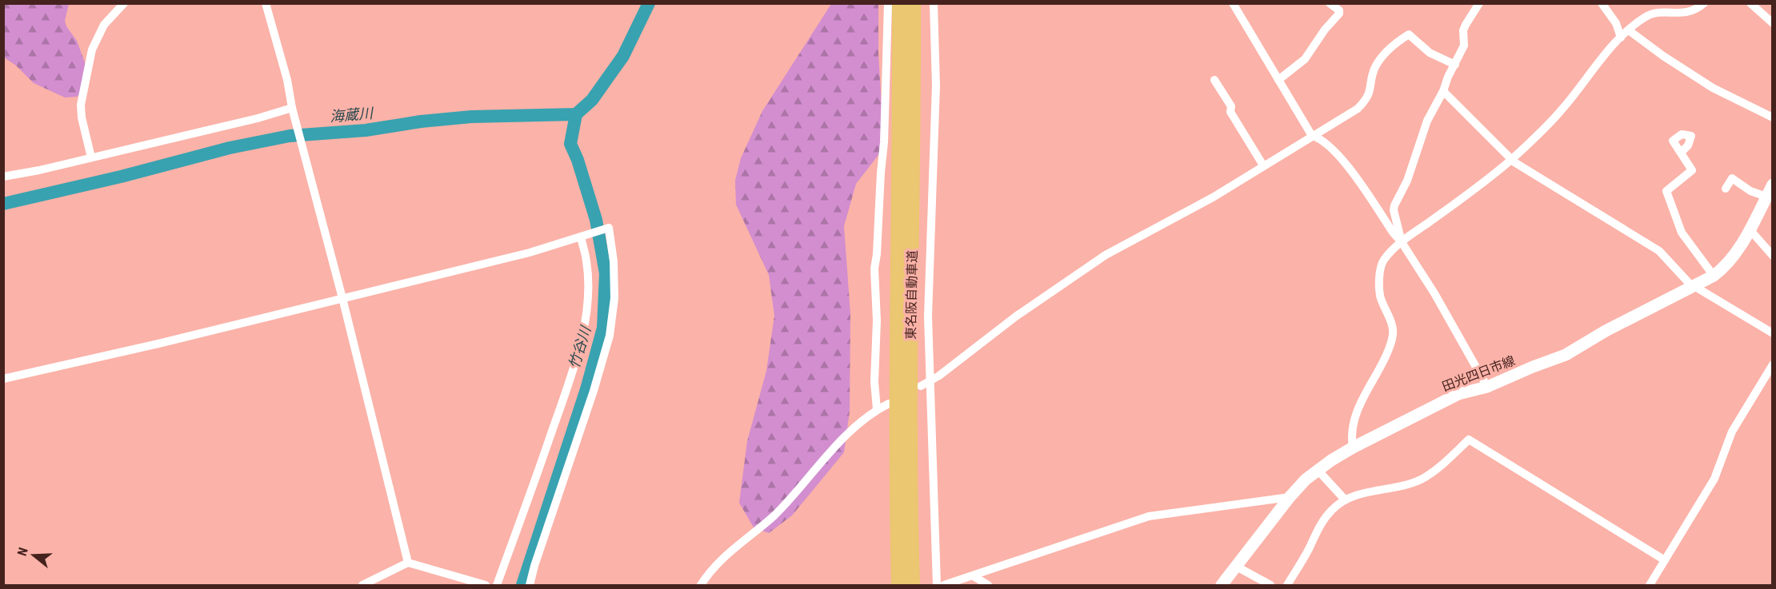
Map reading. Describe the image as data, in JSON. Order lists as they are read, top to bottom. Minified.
{"streets":{"highway":["東名阪自動車道"],"main road":["田光四日市線"]},"water":["海蔵川","竹谷川"],"north":"left"}
